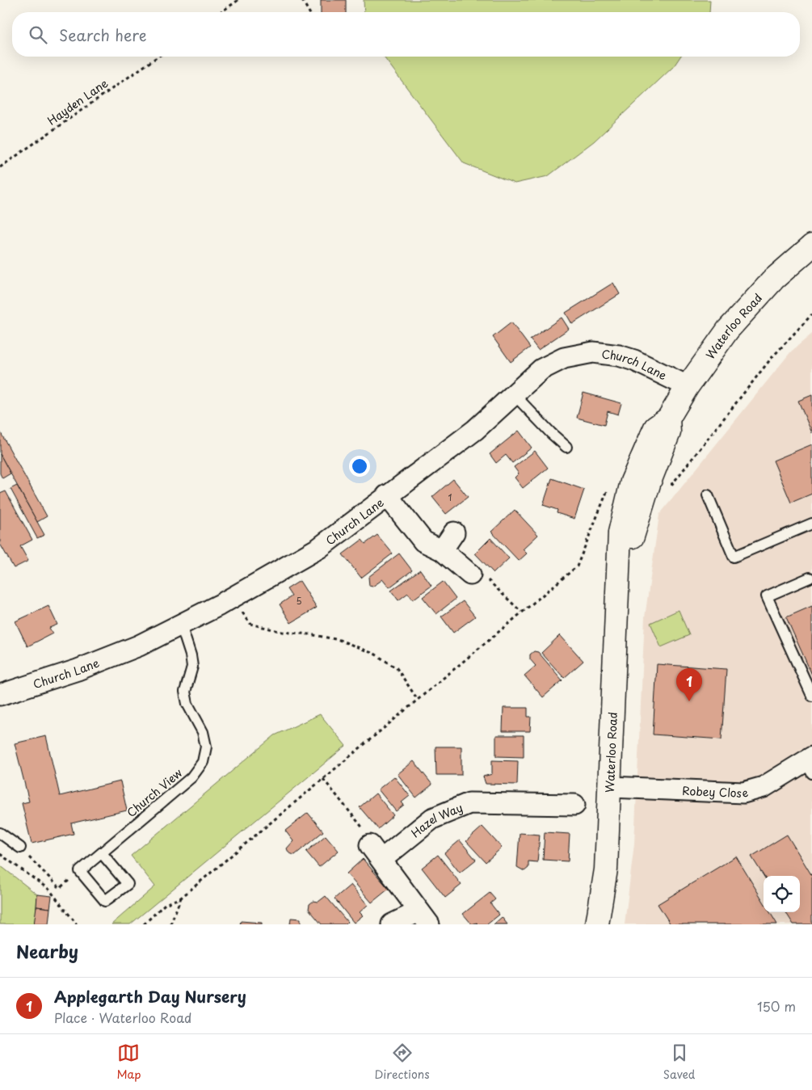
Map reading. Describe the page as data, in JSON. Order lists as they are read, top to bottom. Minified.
{"streets":{"street":["Waterloo Road","Church Lane","Robey Close","Hazel Way"],"lane":["Church View"],"path":["Hayden Lane"]},"crossings":[["Waterloo Road","Church Lane"],["Waterloo Road","Robey Close"],["Church Lane","Church View"]],"house_numbers":["1","5"],"page":{"search":"Search here","pins":"1","heading":"Nearby","list":[{"mark":"1","name":"Applegarth Day Nursery","note":"Place · Waterloo Road","value":"150 m"}],"nav":["Map","Directions","Saved"]}}
